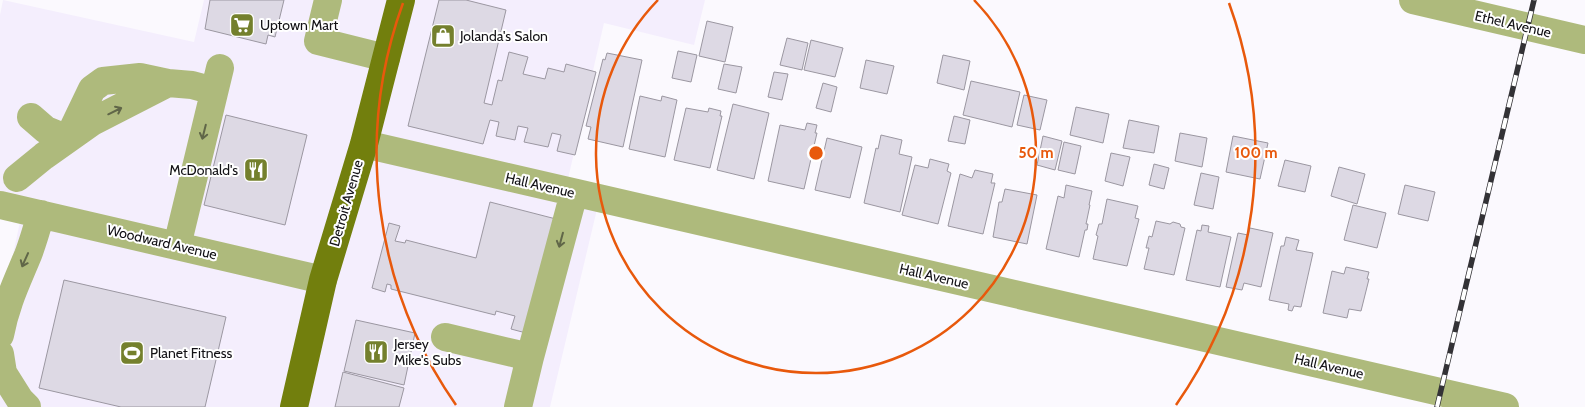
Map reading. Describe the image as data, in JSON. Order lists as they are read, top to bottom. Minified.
{"streets":{"main road":["Detroit Avenue"],"street":["Ethel Avenue","Hall Avenue","Woodward Avenue"]},"crossings":[["Hall Avenue","Detroit Avenue"],["Detroit Avenue","Woodward Avenue"]],"places":{"supermarket":["Uptown Mart"],"shop":["Jolanda's Salon"],"restaurant":["McDonald's","Jersey Mike's Subs"],"sports":["Planet Fitness"]},"rings":["50 m","100 m"]}
